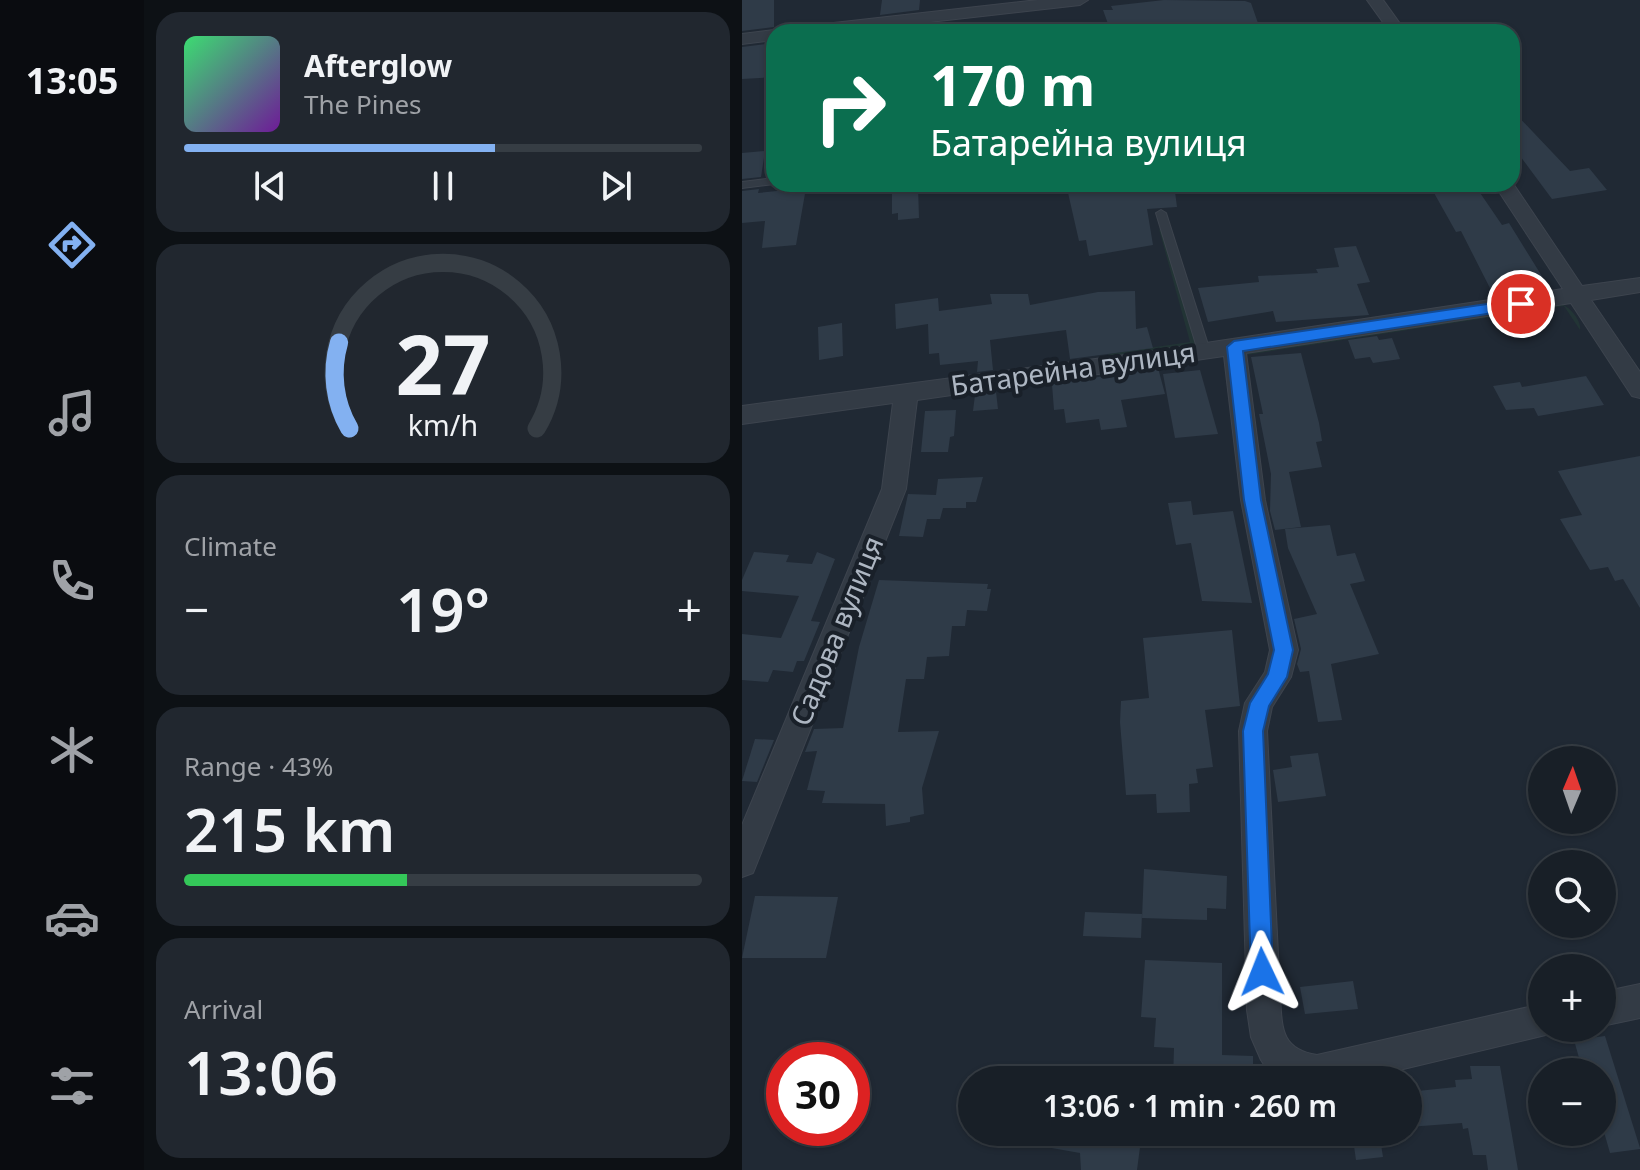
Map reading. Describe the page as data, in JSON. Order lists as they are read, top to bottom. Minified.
{"streets":{"street":["Батарейна вулиця","Садова вулиця"]},"crossings":[["Батарейна вулиця","Садова вулиця"]],"north":"top","page":{"tabs":"13:05","turn":["170 m","Батарейна вулиця"],"song":["Afterglow","The Pines"],"tile":["Climate",["Range · 43%","215 km"],["Arrival","13:06"]],"heat":["−","19°","+"],"map_buttons":["+","−"],"limit":"30","trip":"13:06 · 1 min · 260 m","gauge":["27","km/h"]}}
